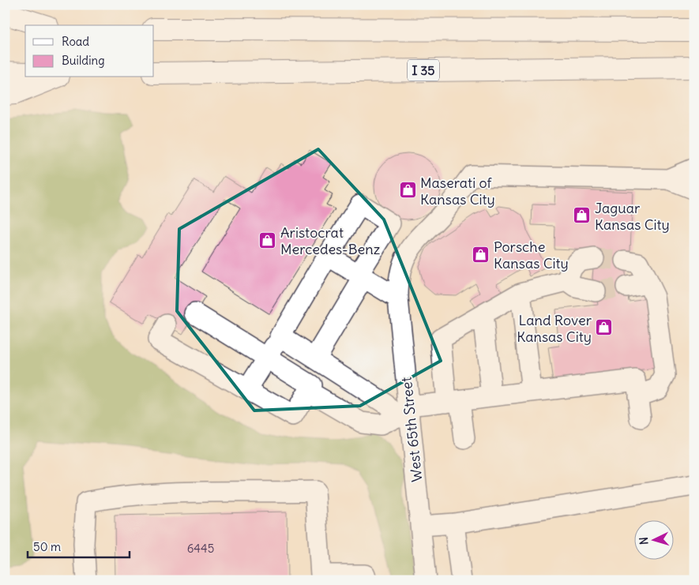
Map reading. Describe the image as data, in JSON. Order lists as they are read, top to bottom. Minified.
{"streets":{"highway":["I 35"],"street":["West 65th Street"]},"places":{"shop":["Maserati of Kansas City","Jaguar Kansas City","Aristocrat Mercedes-Benz","Porsche Kansas City","Land Rover Kansas City"]},"house_numbers":["6445"],"legend":["Road","Building"],"scale_bar":"50 m","north":"left"}
